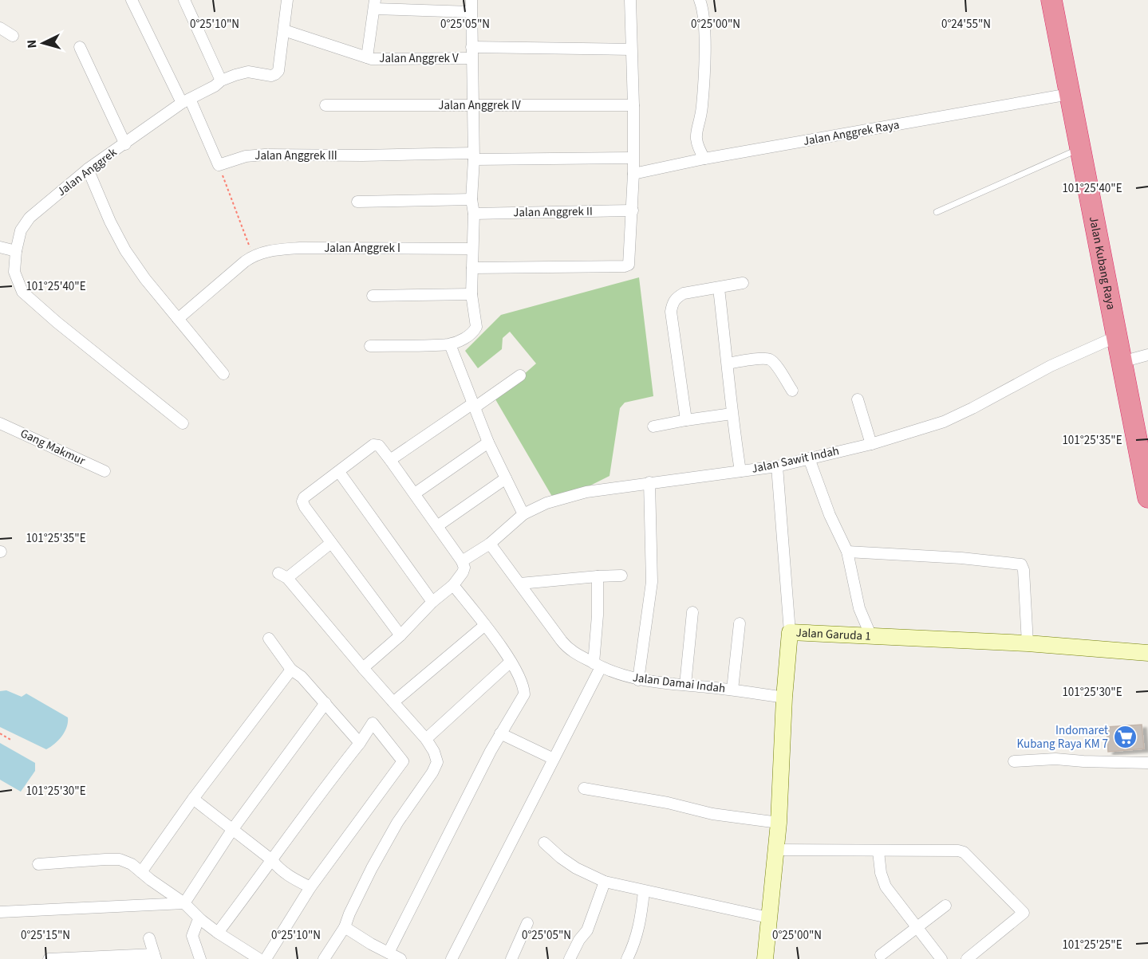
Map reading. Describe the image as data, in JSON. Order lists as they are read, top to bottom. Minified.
{"streets":{"highway":["Jalan Kubang Raya"],"street":["Jalan Anggrek V","Jalan Anggrek IV","Jalan Anggrek Raya","Jalan Anggrek III","Jalan Anggrek","Jalan Anggrek II","Jalan Anggrek I","Gang Makmur","Jalan Sawit Indah","Jalan Garuda 1","Jalan Damai Indah"]},"crossings":[["Jalan Anggrek V","Jalan Anggrek"],["Jalan Anggrek Raya","Jalan Kubang Raya"],["Jalan Kubang Raya","Jalan Sawit Indah"],["Jalan Sawit Indah","Jalan Damai Indah"],["Jalan Garuda 1","Jalan Damai Indah"]],"places":{"supermarket":["Indomaret Kubang Raya KM 7"]},"north":"left","coordinates":["0°25'10\"N","0°25'05\"N","0°25'00\"N","0°24'55\"N","101°25'40\"E","101°25'35\"E","101°25'30\"E","0°25'15\"N","101°25'25\"E"]}
